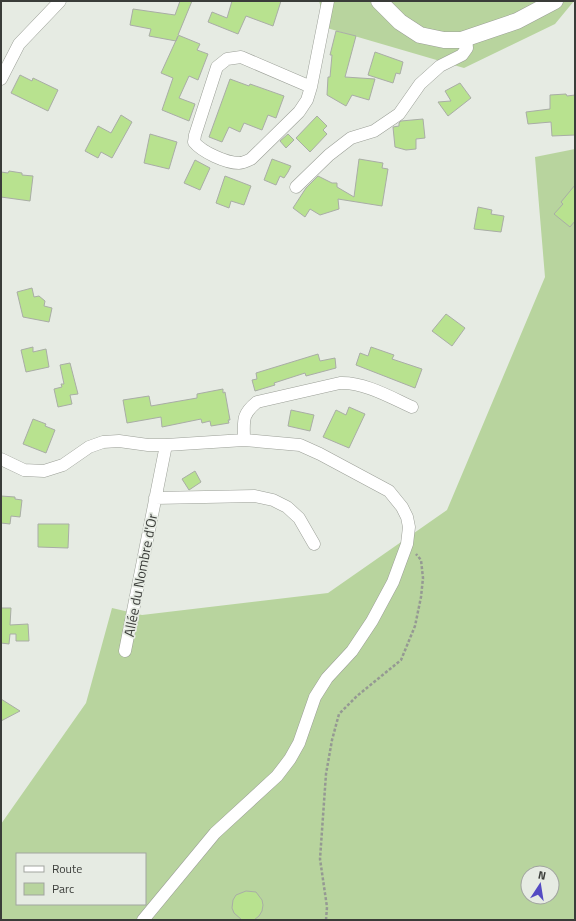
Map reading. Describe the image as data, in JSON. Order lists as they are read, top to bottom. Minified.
{"streets":{"street":["Allée du Nombre d'Or"]},"legend":["Route","Parc"],"north":"top"}
